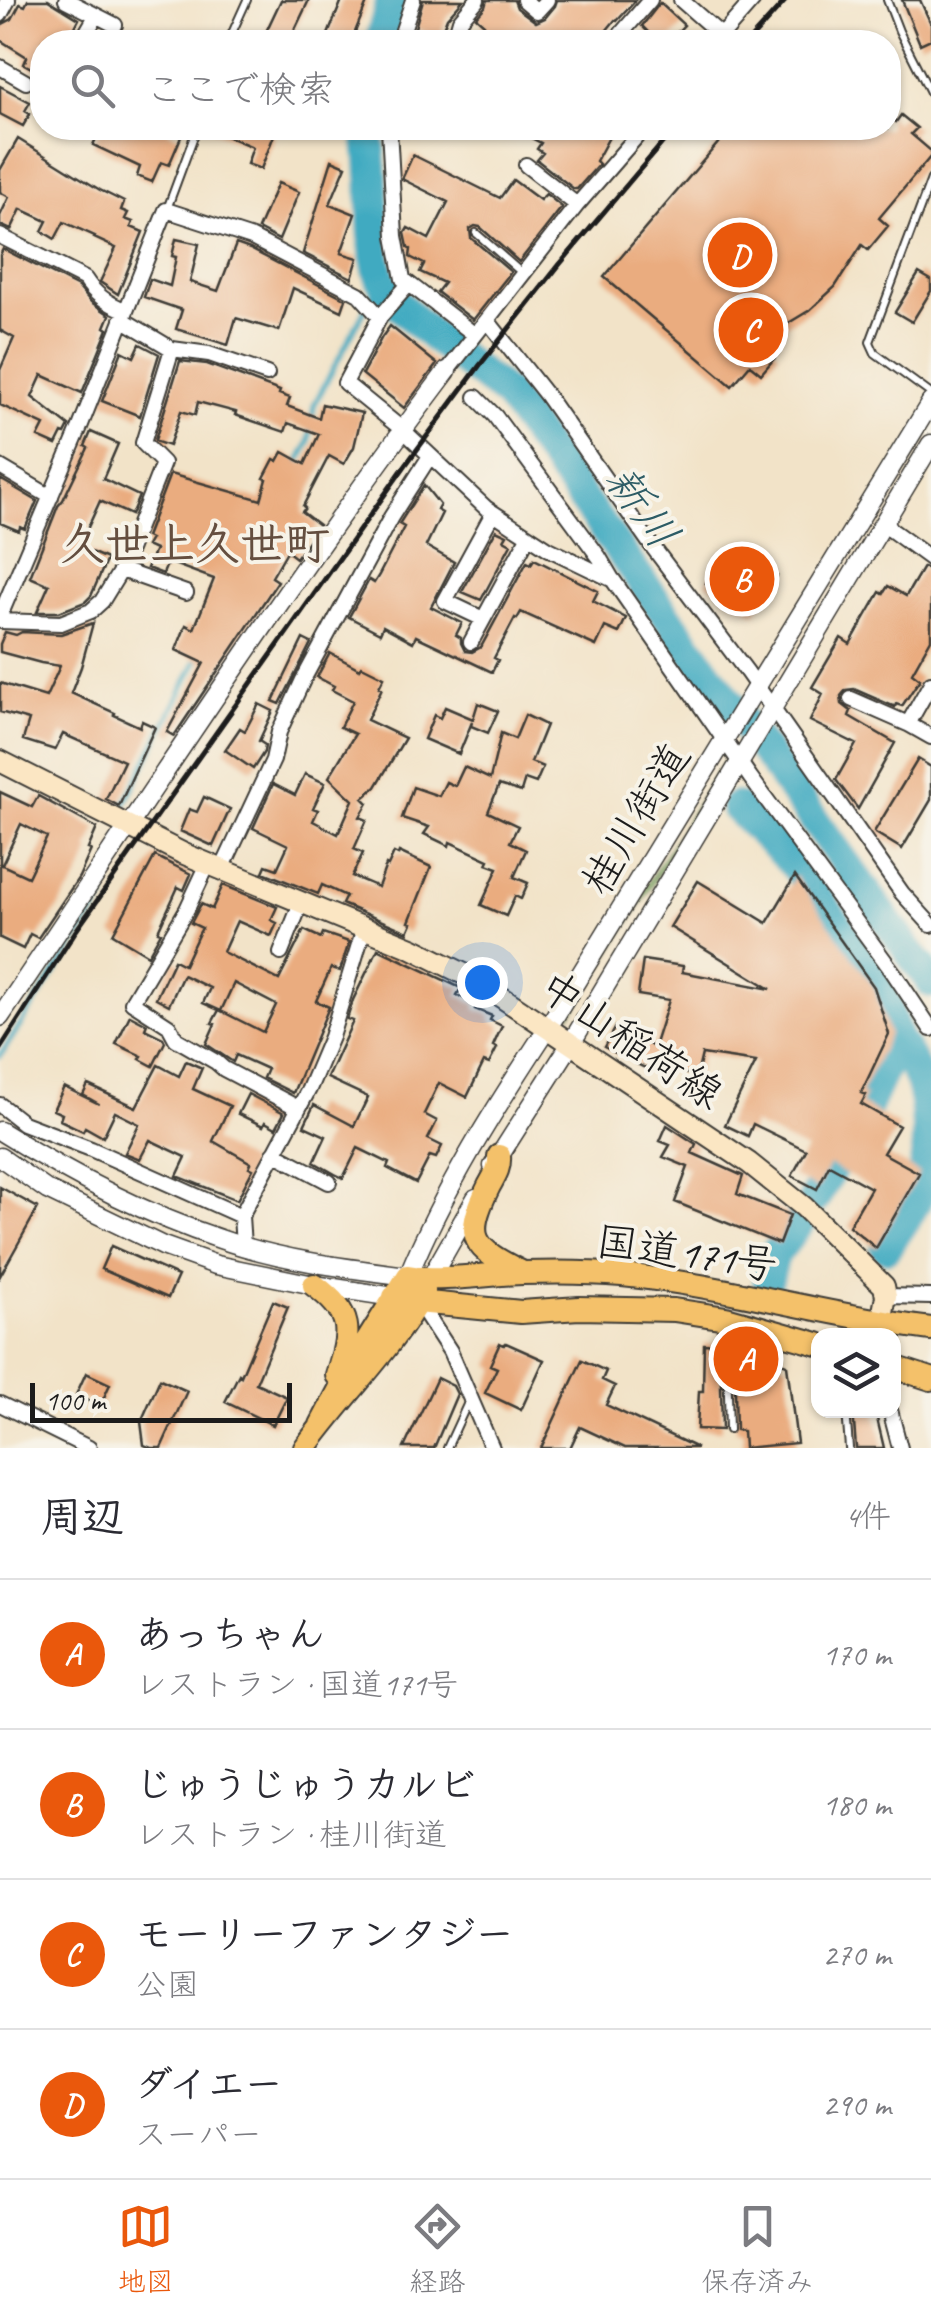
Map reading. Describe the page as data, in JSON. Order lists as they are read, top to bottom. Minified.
{"streets":{"highway":["国道171号"],"main road":["中山稲荷線"],"street":["桂川街道"]},"crossings":[["桂川街道","中山稲荷線"],["桂川街道","国道171号"]],"districts":["久世上久世町"],"water":["新川"],"scale_bar":"100 m","page":{"search":"ここで検索","pins":["D","C","B","A"],"scale":"100 m","heading":["周辺","4件"],"list":[{"mark":"A","name":"あっちゃん","note":"レストラン · 国道171号","value":"170 m"},{"mark":"B","name":"じゅうじゅうカルビ","note":"レストラン · 桂川街道","value":"180 m"},{"mark":"C","name":"モーリーファンタジー","note":"公園","value":"270 m"},{"mark":"D","name":"ダイエー","note":"スーパー","value":"290 m"}],"nav":["地図","経路","保存済み"]}}
